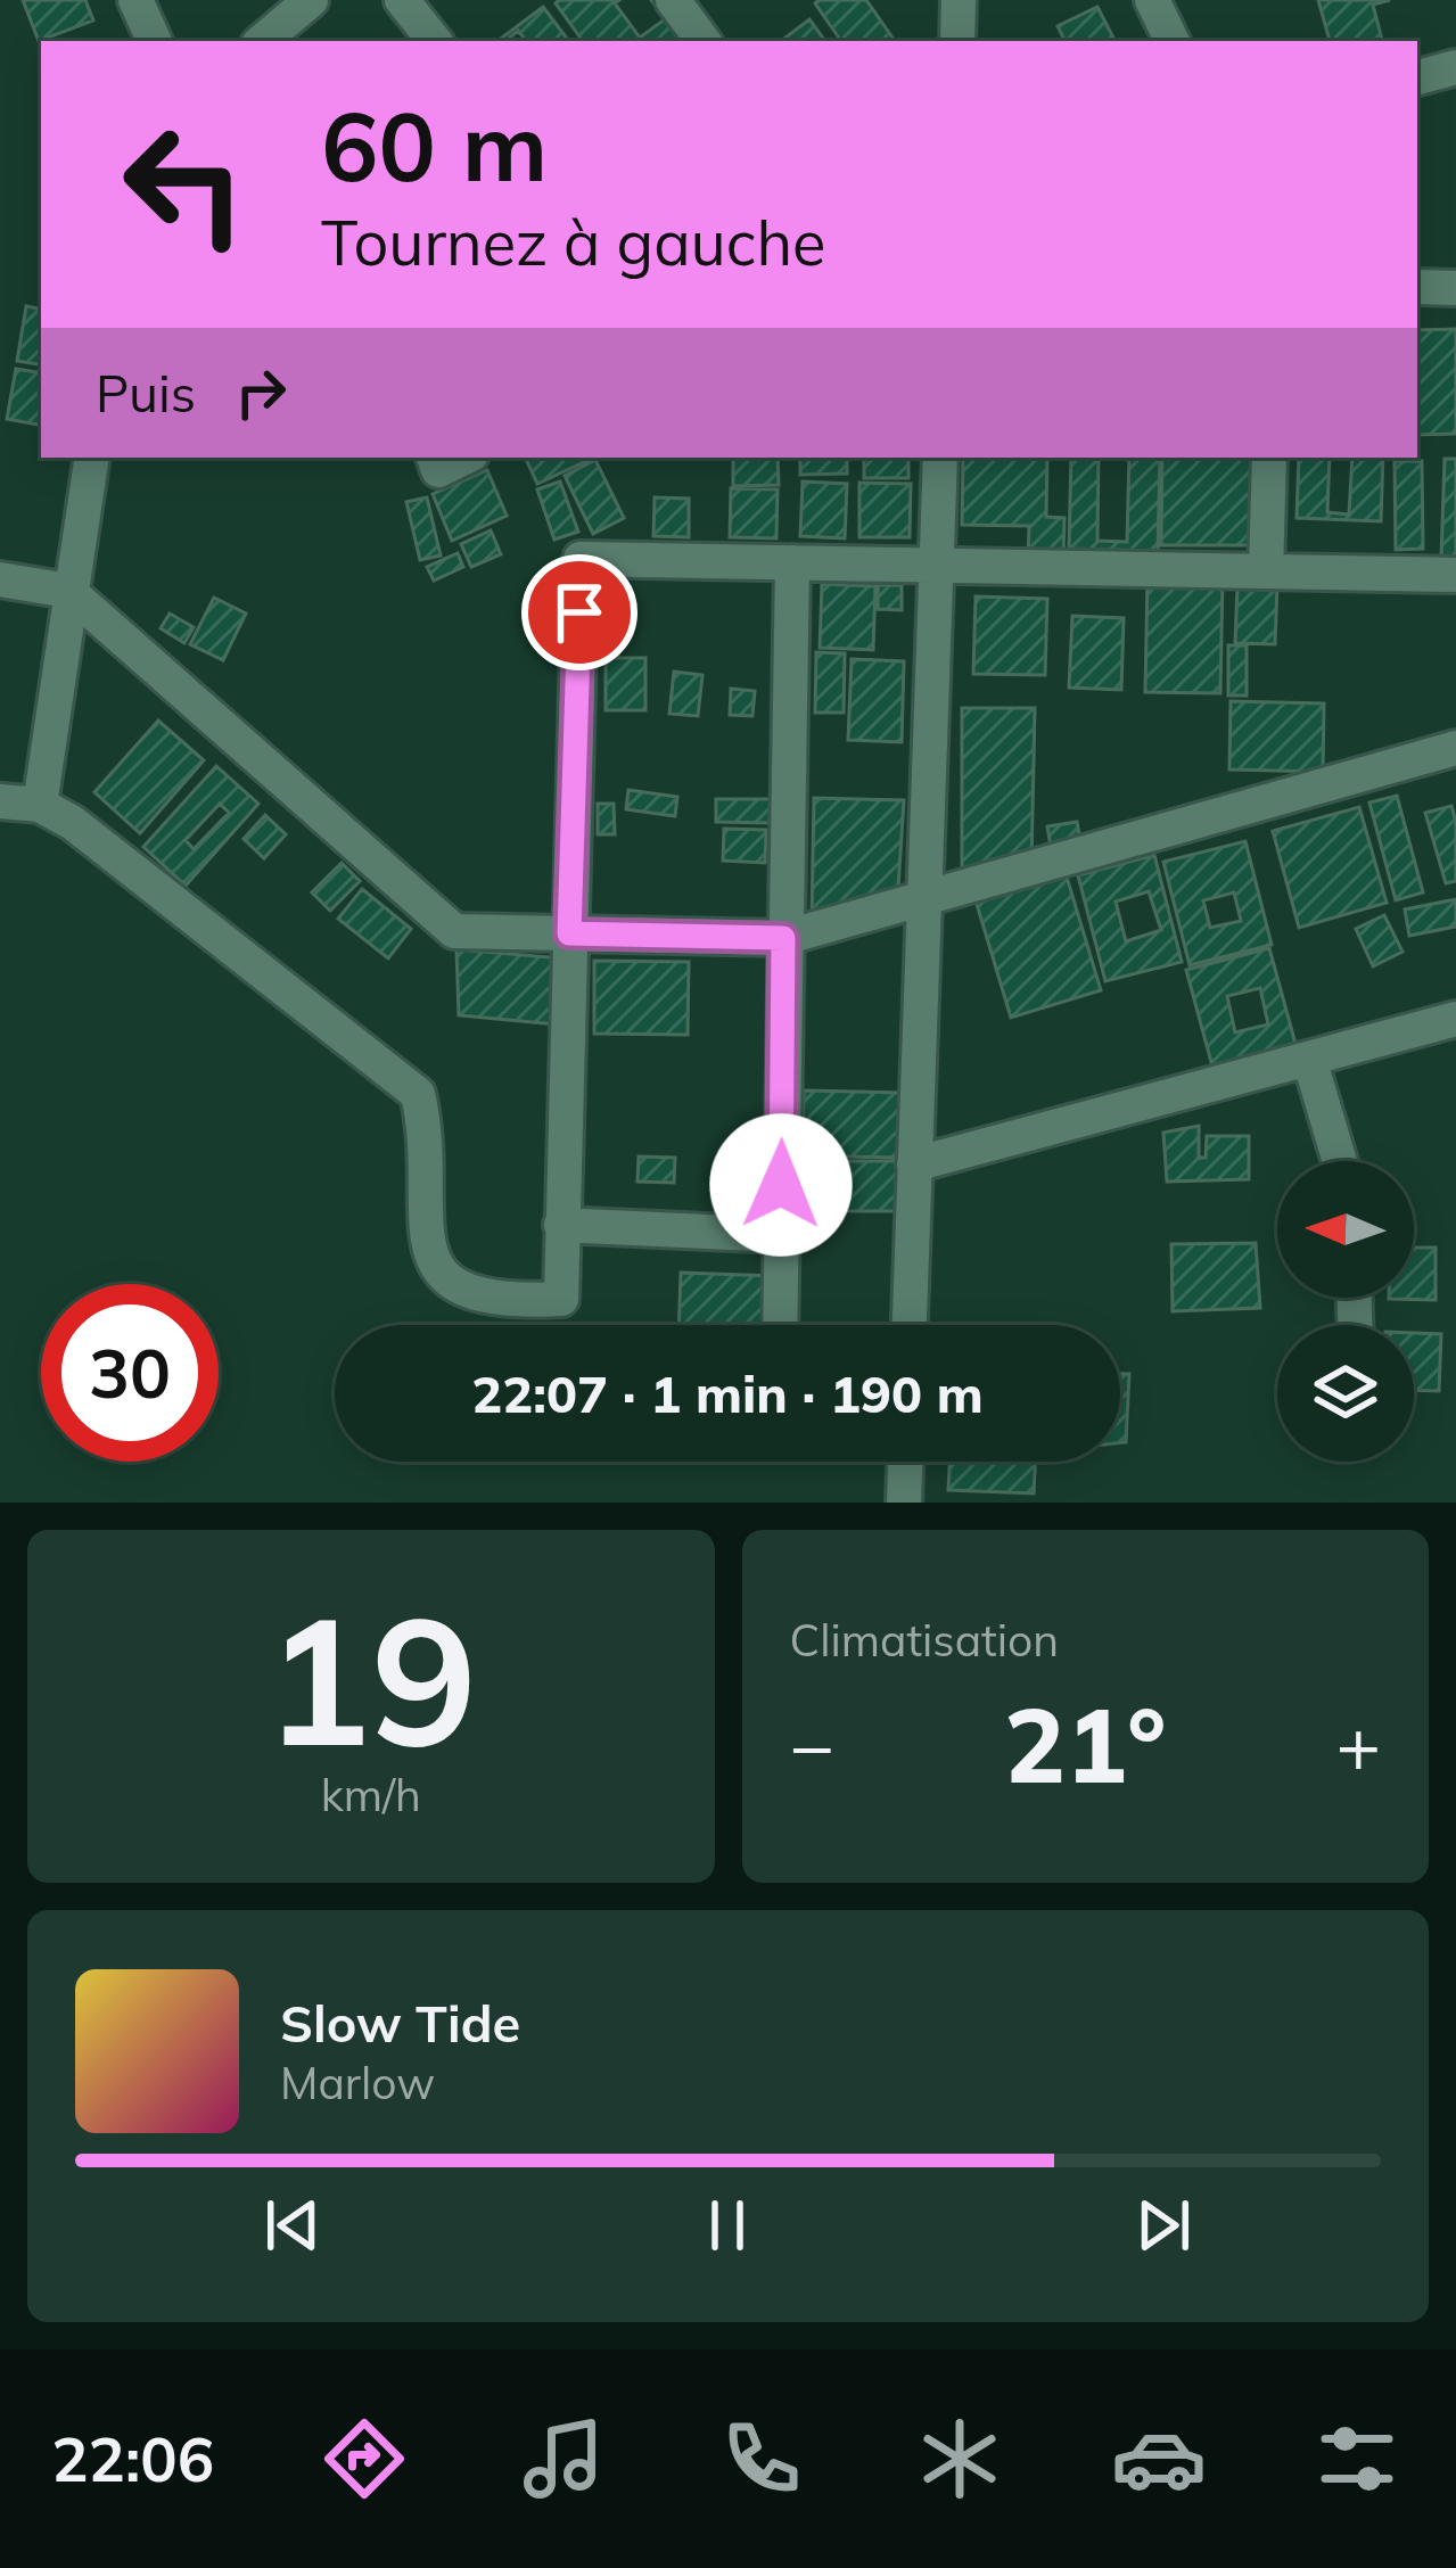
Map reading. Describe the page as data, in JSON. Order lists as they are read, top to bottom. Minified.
{"north":"left","page":{"turn":["60 m","Tournez à gauche"],"then":"Puis","limit":"30","trip":"22:07 · 1 min · 190 m","tile":[["19","km/h"],"Climatisation"],"heat":["−","21°","+"],"song":["Slow Tide","Marlow"],"tabs":"22:06"}}
